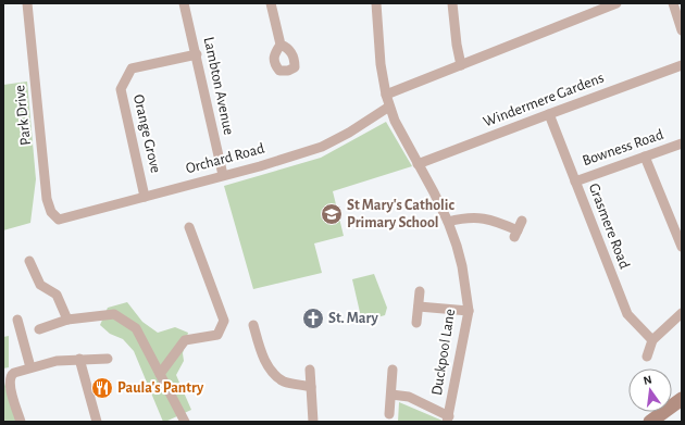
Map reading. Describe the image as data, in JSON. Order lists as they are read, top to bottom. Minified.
{"streets":{"street":["Lambton Avenue","Windermere Gardens","Park Drive","Orange Grove","Bowness Road","Orchard Road","Grasmere Road","Duckpool Lane"]},"crossings":[["Lambton Avenue","Orange Grove"],["Lambton Avenue","Orchard Road"],["Windermere Gardens","Grasmere Road"],["Windermere Gardens","Duckpool Lane"],["Park Drive","Orchard Road"],["Orange Grove","Orchard Road"],["Bowness Road","Grasmere Road"],["Orchard Road","Duckpool Lane"]],"places":{"school or university":["St Mary's Catholic Primary School"],"church":["St. Mary"],"restaurant":["Paula's Pantry"]},"north":"top"}
